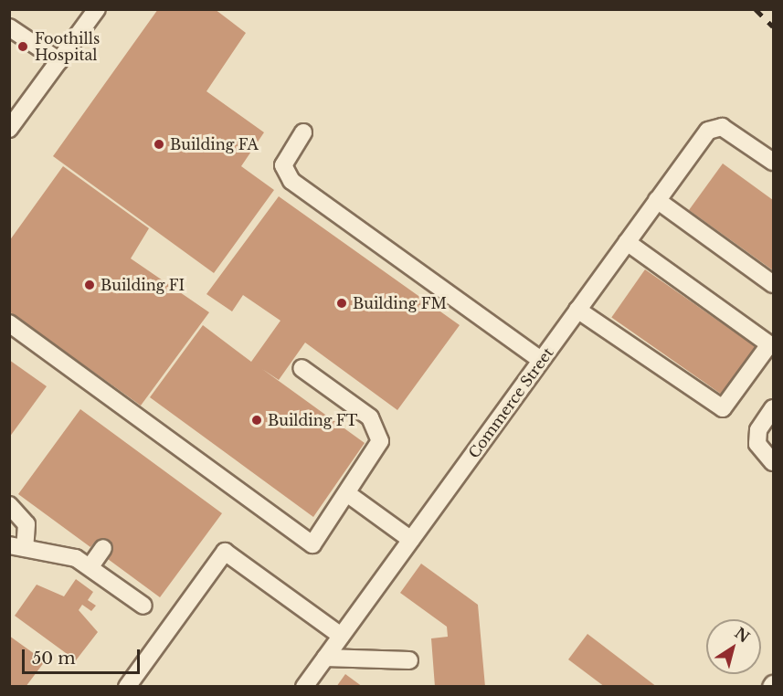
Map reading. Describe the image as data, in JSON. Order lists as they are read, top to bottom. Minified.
{"streets":{"street":["Commerce Street"]},"places":["Foothills Hospital","Building FA","Building FI","Building FM","Building FT"],"scale_bar":"50 m","north":"top right"}
